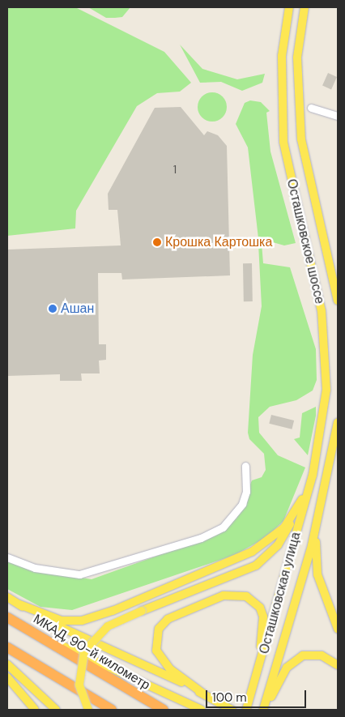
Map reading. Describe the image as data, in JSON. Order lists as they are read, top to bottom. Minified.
{"streets":{"highway":["МКАД, 90-й километр"],"main road":["Осташковское шоссе","Осташковская улица"]},"crossings":[["Осташковское шоссе","Осташковская улица"]],"places":["Крошка Картошка","Ашан"],"house_numbers":["1"],"scale_bar":"100 m"}
